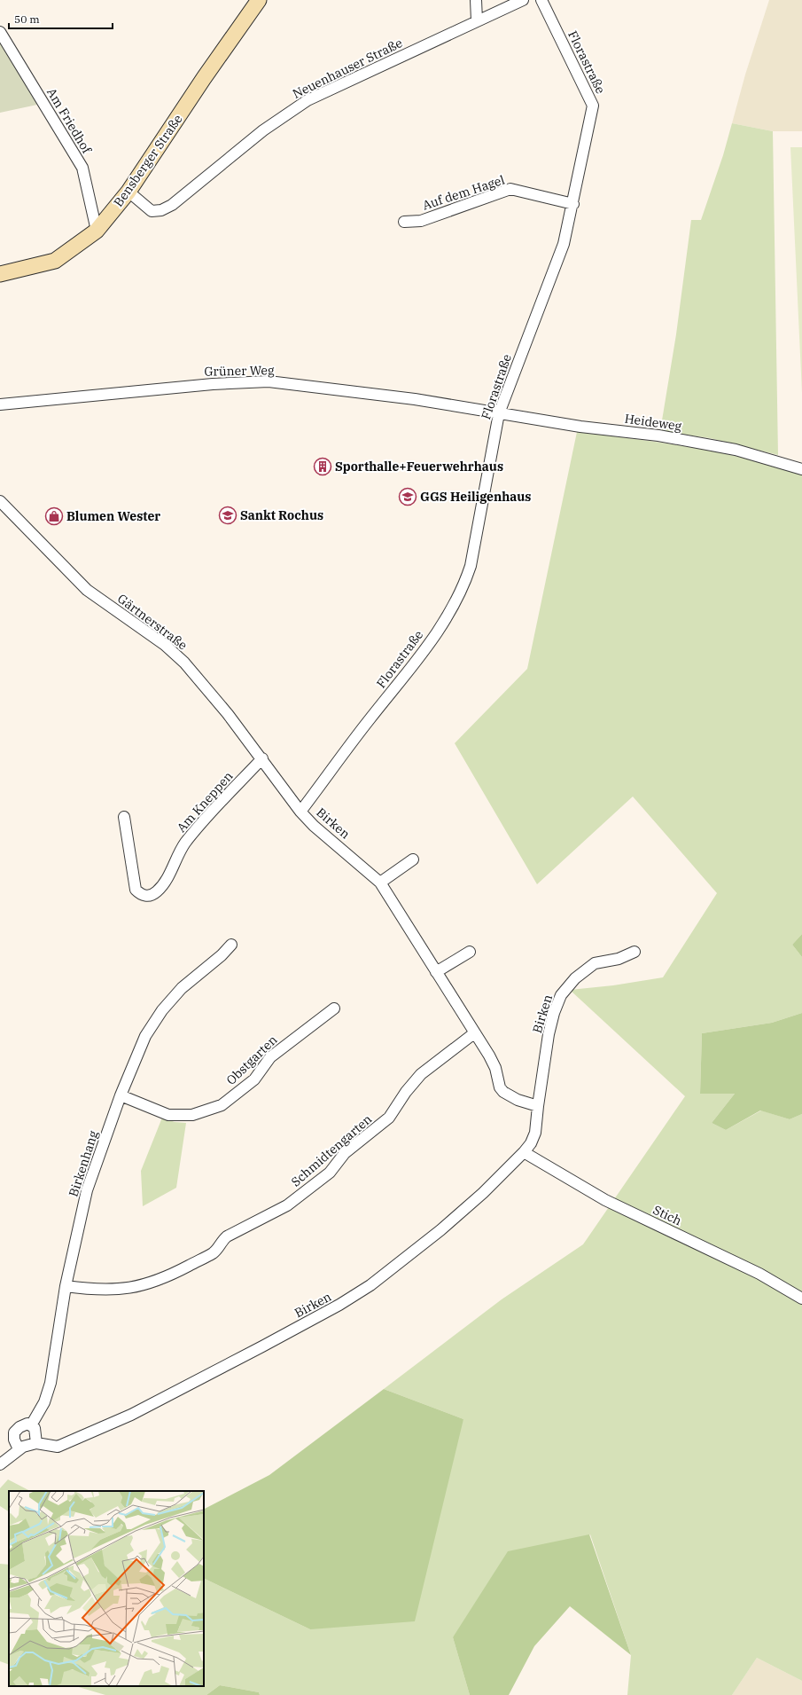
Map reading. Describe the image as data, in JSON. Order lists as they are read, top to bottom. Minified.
{"streets":{"main road":["Bensberger Straße"],"street":["Florastraße","Neuenhauser Straße","Am Friedhof","Auf dem Hagel","Grüner Weg","Heideweg","Gärtnerstraße","Am Kneppen","Birken","Obstgarten","Schmidtengarten","Birkenhang","Stich"]},"crossings":[["Florastraße","Auf dem Hagel"],["Florastraße","Grüner Weg"],["Florastraße","Heideweg"],["Florastraße","Gärtnerstraße"],["Florastraße","Birken"],["Neuenhauser Straße","Bensberger Straße"],["Am Friedhof","Bensberger Straße"],["Grüner Weg","Heideweg"],["Gärtnerstraße","Am Kneppen"],["Gärtnerstraße","Birken"],["Birken","Schmidtengarten"],["Birken","Birkenhang"],["Birken","Stich"],["Obstgarten","Birkenhang"],["Schmidtengarten","Birkenhang"]],"places":{"building":["Sporthalle+Feuerwehrhaus"],"school or university":["GGS Heiligenhaus","Sankt Rochus"],"shop":["Blumen Wester"]},"scale_bar":"50 m"}
